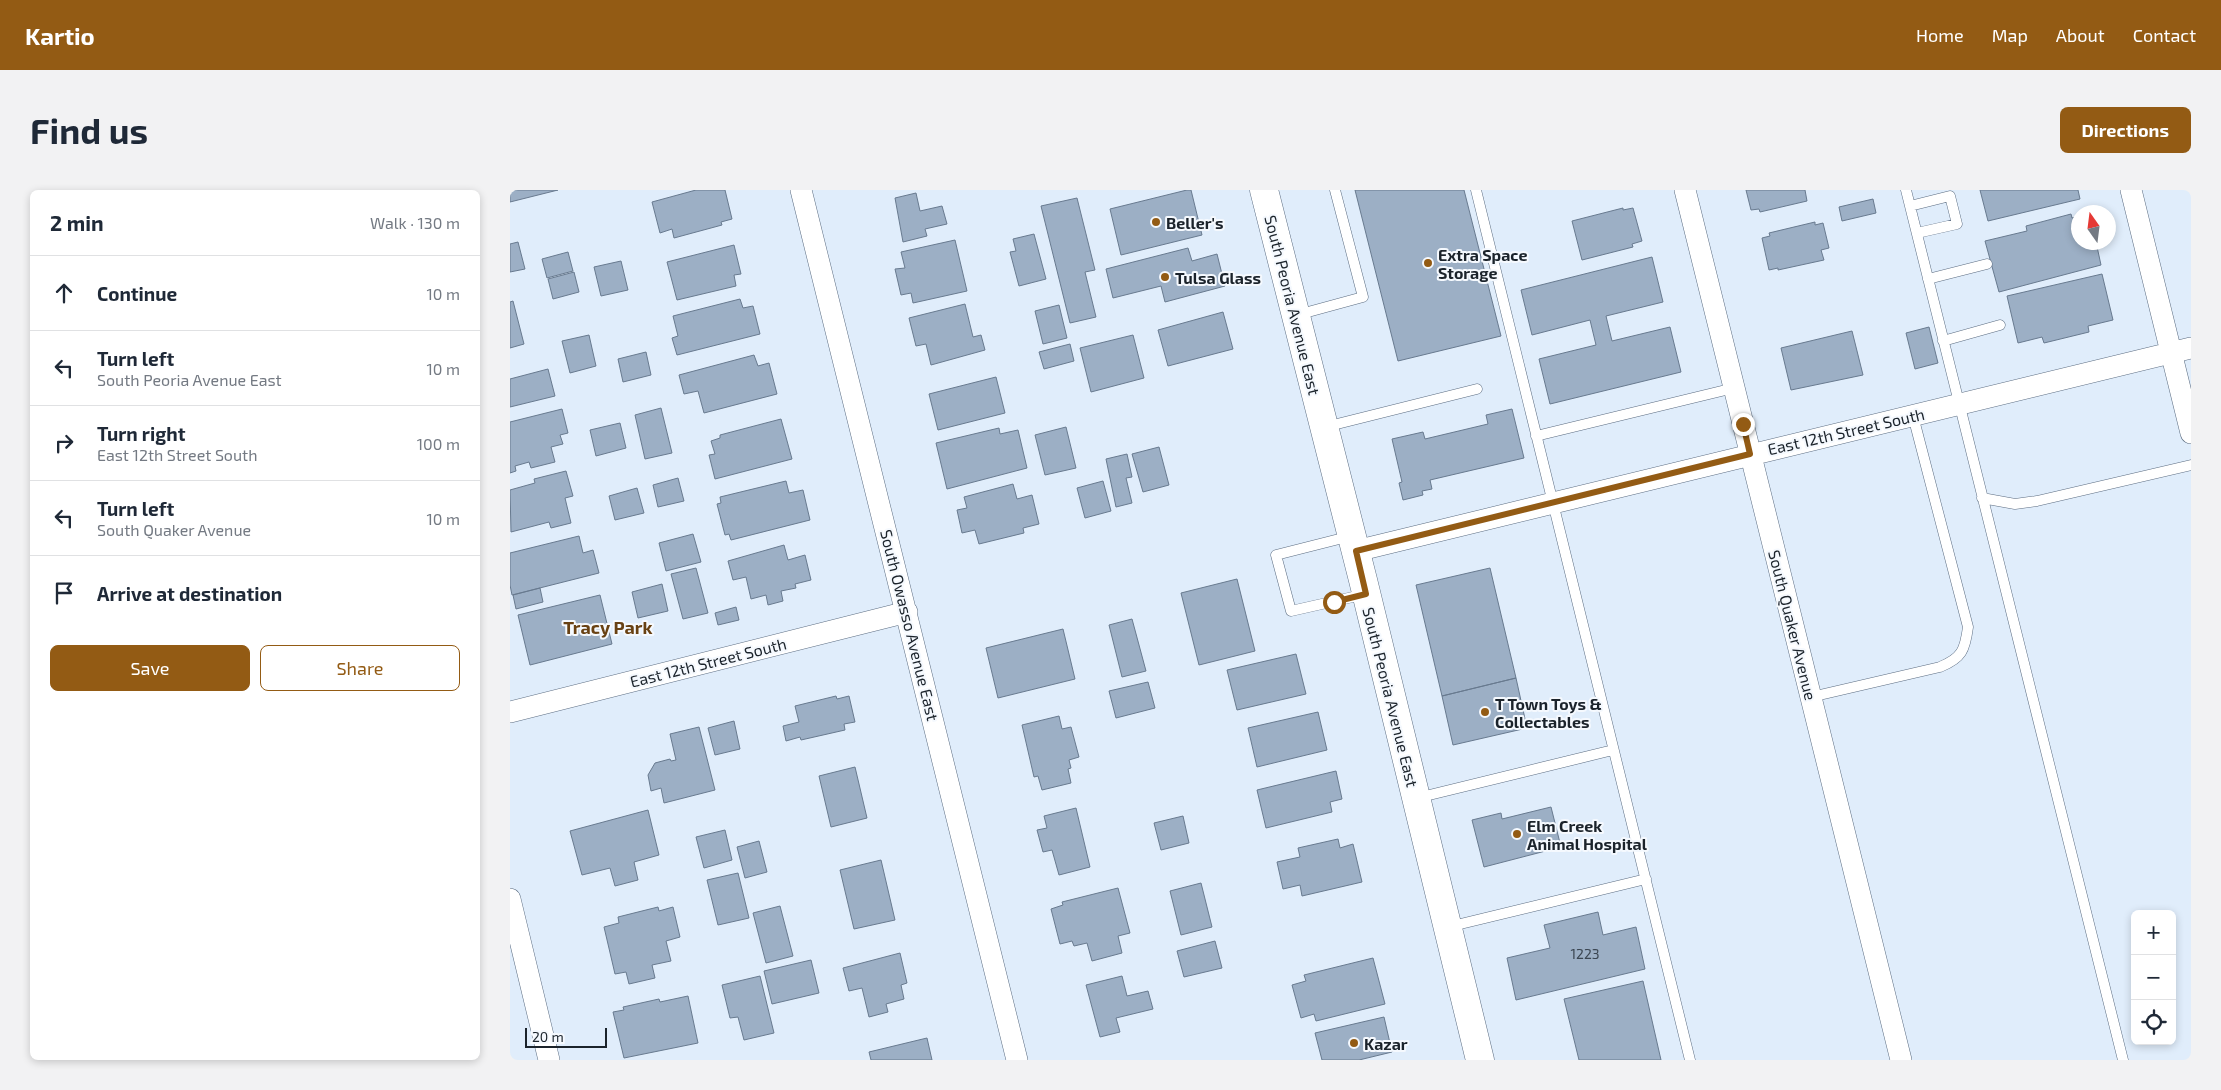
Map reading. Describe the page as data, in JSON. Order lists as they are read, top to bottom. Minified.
{"streets":{"main road":["South Peoria Avenue East"],"street":["East 12th Street South","South Owasso Avenue East","South Quaker Avenue"]},"crossings":[["South Peoria Avenue East","East 12th Street South"],["East 12th Street South","South Owasso Avenue East"],["East 12th Street South","South Quaker Avenue"]],"districts":["Tracy Park"],"places":["Beller's","Extra Space Storage","Tulsa Glass","T Town Toys & Collectables","Elm Creek Animal Hospital","Kazar"],"house_numbers":["1223"],"scale_bar":"20 m","north":"top","page":{"header":"Kartio","nav":["Home","Map","About","Contact"],"buttons":["Directions",["Save","Share"]],"title":"Find us","heading":["2 min","Walk · 130 m"],"list":[["Continue","10 m"],["Turn left","South Peoria Avenue East","10 m"],["Turn right","East 12th Street South","100 m"],["Turn left","South Quaker Avenue","10 m"],"Arrive at destination"],"map_buttons":["+","−"],"scale":"20 m"}}
